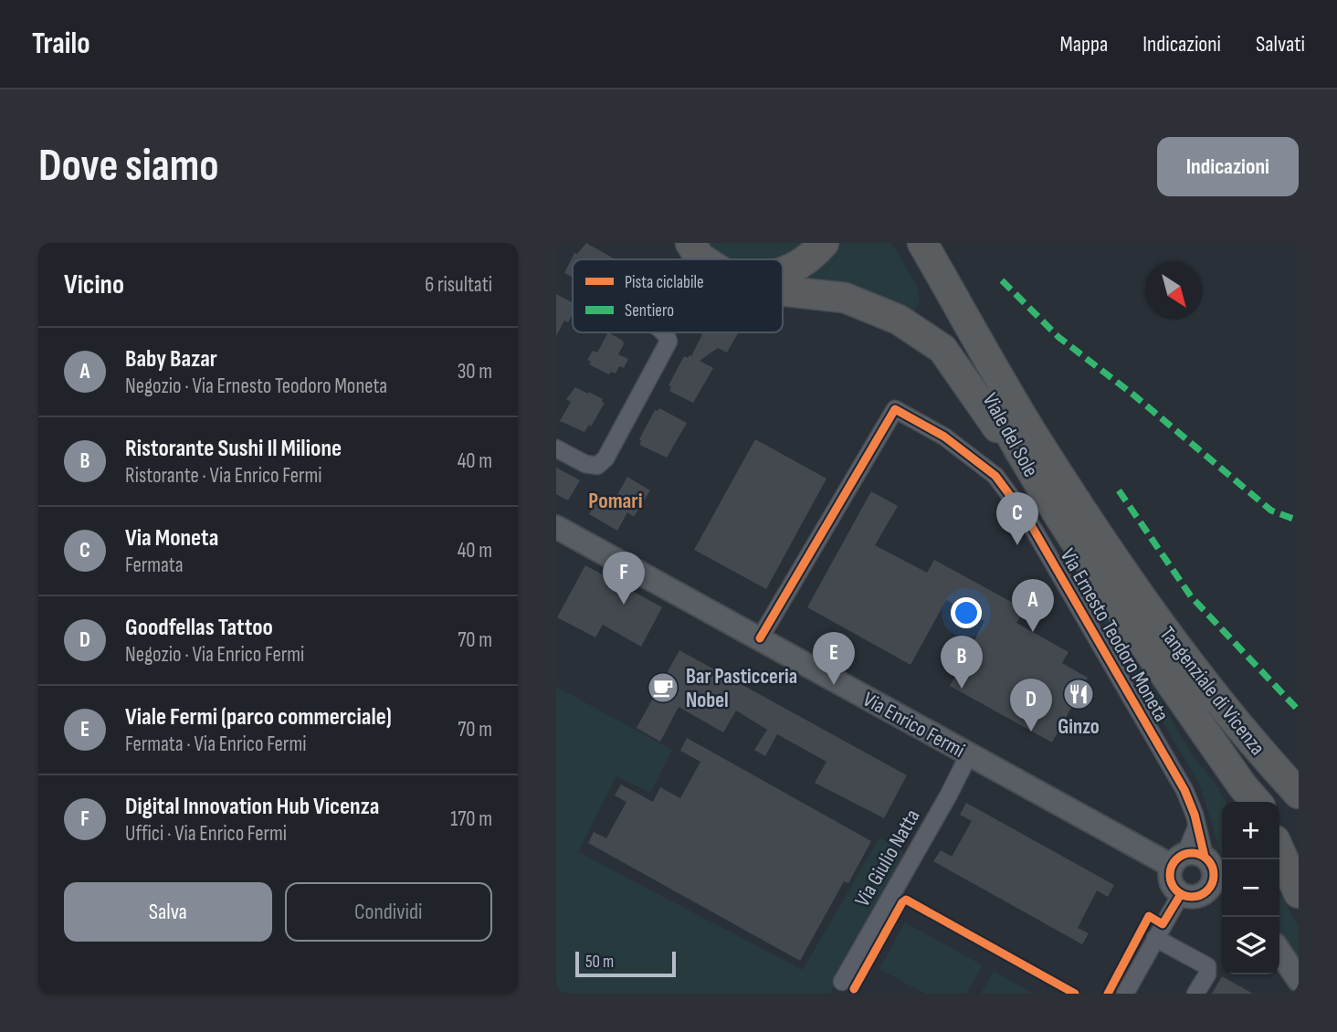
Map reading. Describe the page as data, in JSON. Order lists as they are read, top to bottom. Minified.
{"streets":{"highway":["Viale del Sole","Tangenziale di Vicenza"],"street":["Via Ernesto Teodoro Moneta","Via Enrico Fermi","Via Giulio Natta"]},"crossings":[["Viale del Sole","Tangenziale di Vicenza"],["Via Ernesto Teodoro Moneta","Via Enrico Fermi"],["Via Enrico Fermi","Via Giulio Natta"]],"districts":["Pomari"],"places":{"cafe":["Bar Pasticceria Nobel"],"restaurant":["Ginzo"]},"legend":["Pista ciclabile","Sentiero"],"scale_bar":"50 m","north":"bottom right","page":{"header":"Trailo","nav":["Mappa","Indicazioni","Salvati"],"buttons":["Indicazioni",["Salva","Condividi"]],"title":"Dove siamo","heading":["Vicino","6 risultati"],"list":[{"mark":"A","name":"Baby Bazar","note":"Negozio · Via Ernesto Teodoro Moneta","value":"30 m"},{"mark":"B","name":"Ristorante Sushi Il Milione","note":"Ristorante · Via Enrico Fermi","value":"40 m"},{"mark":"C","name":"Via Moneta","note":"Fermata","value":"40 m"},{"mark":"D","name":"Goodfellas Tattoo","note":"Negozio · Via Enrico Fermi","value":"70 m"},{"mark":"E","name":"Viale Fermi (parco commerciale)","note":"Fermata · Via Enrico Fermi","value":"70 m"},{"mark":"F","name":"Digital Innovation Hub Vicenza","note":"Uffici · Via Enrico Fermi","value":"170 m"}],"pins":["C","F","A","E","B","D"],"map_buttons":["+","−"],"scale":"50 m"}}
